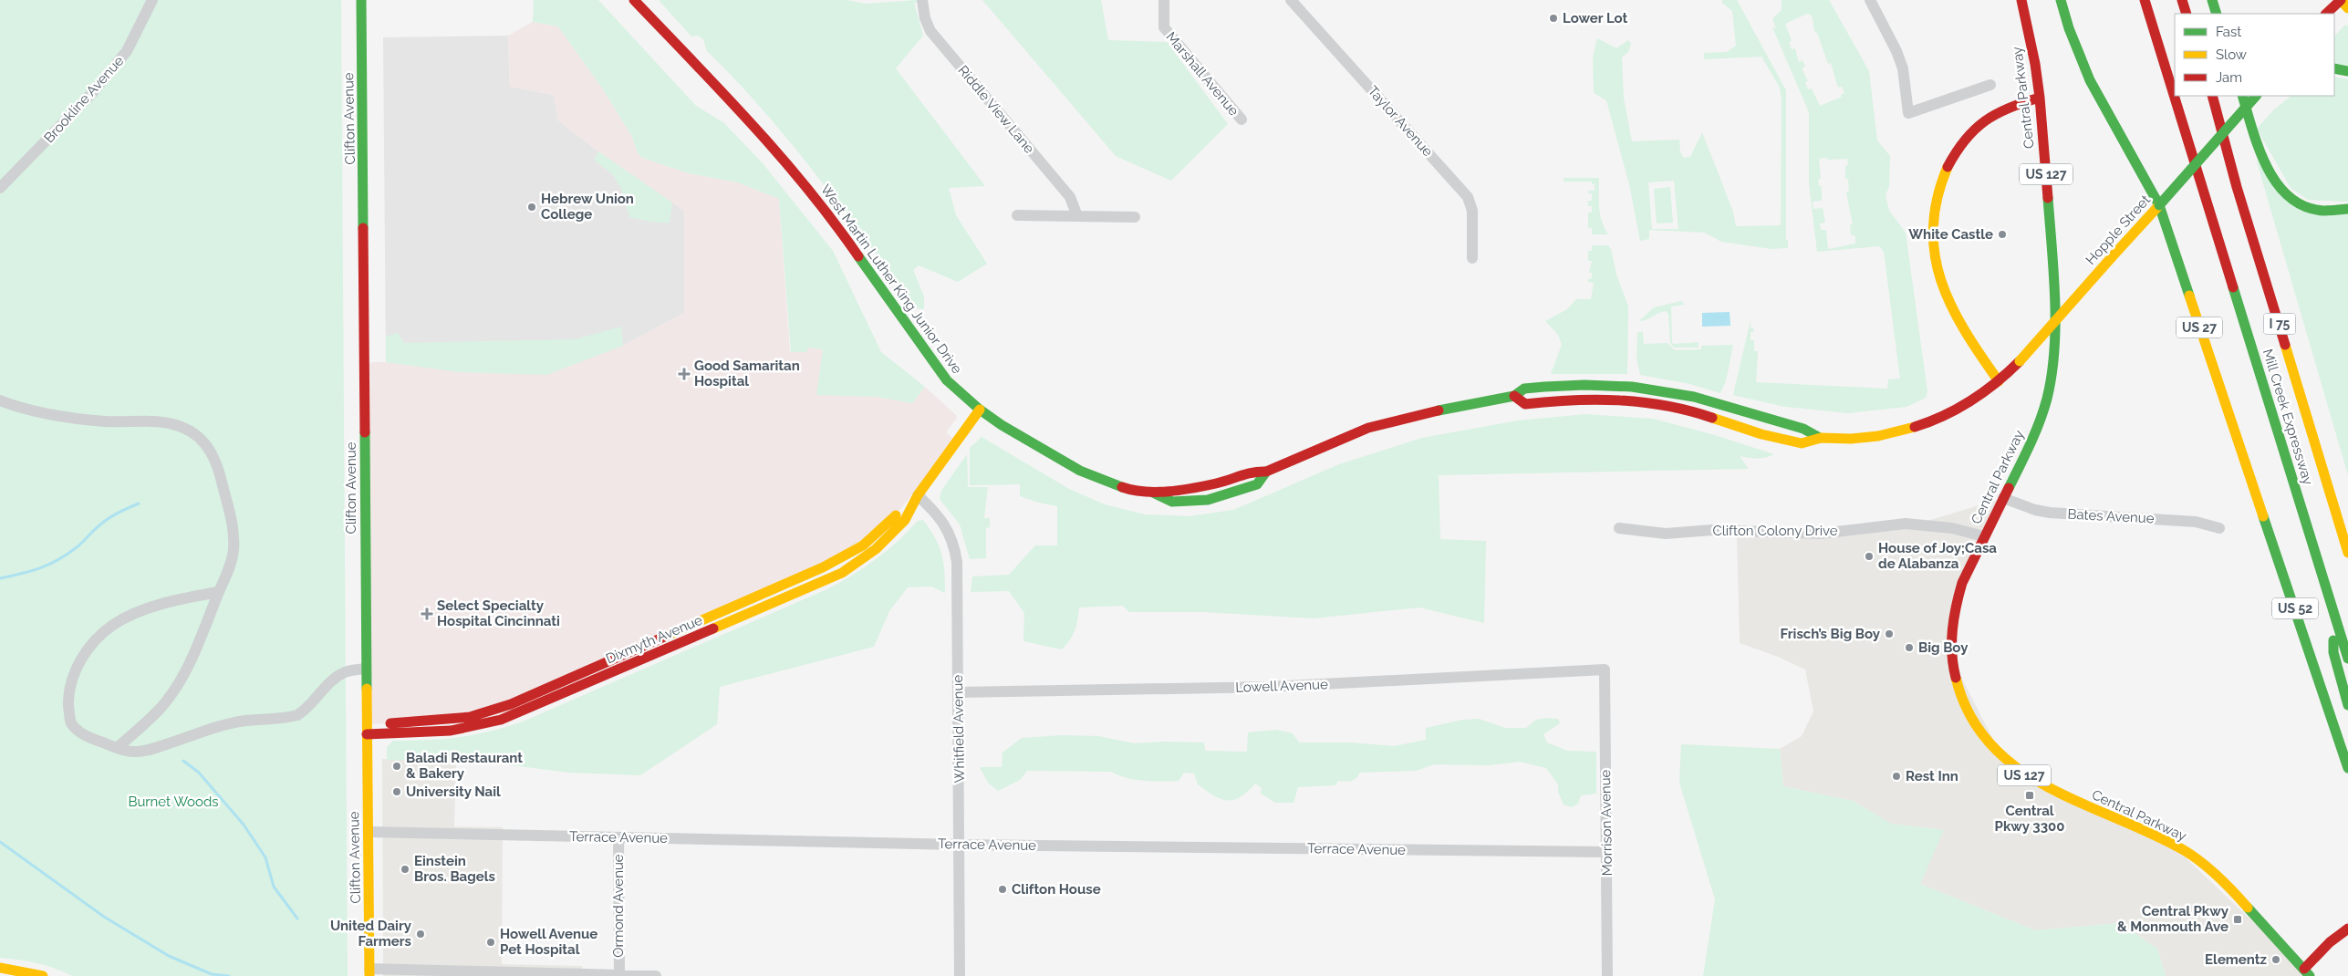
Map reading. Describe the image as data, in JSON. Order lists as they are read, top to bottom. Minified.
{"streets":{"main road":["Central Parkway","Clifton Avenue","US 127","Hopple Street","West Martin Luther King Junior Drive","I 75","US 27","Mill Creek Expressway","US 52","Dixmyth Avenue"],"street":["Marshall Avenue","Brookline Avenue","Riddle View Lane","Taylor Avenue","Bates Avenue","Clifton Colony Drive","Lowell Avenue","Whitfield Avenue","Morrison Avenue","Terrace Avenue","Ormond Avenue"]},"crossings":[["Central Parkway","Bates Avenue"],["Central Parkway","Clifton Colony Drive"],["Clifton Avenue","Dixmyth Avenue"],["Clifton Avenue","Terrace Avenue"],["Hopple Street","West Martin Luther King Junior Drive"],["Hopple Street","US 27"],["West Martin Luther King Junior Drive","Dixmyth Avenue"],["US 27","US 52"],["Dixmyth Avenue","Whitfield Avenue"],["Lowell Avenue","Whitfield Avenue"],["Lowell Avenue","Morrison Avenue"],["Whitfield Avenue","Terrace Avenue"],["Morrison Avenue","Terrace Avenue"],["Terrace Avenue","Ormond Avenue"]],"parks":["Burnet Woods"],"places":{"other":["Lower Lot","Hebrew Union College","White Castle","House of Joy;Casa de Alabanza","Frisch’s Big Boy","Big Boy","Baladi Restaurant & Bakery","Rest Inn","University Nail","Einstein Bros. Bagels","Clifton House","United Dairy Farmers","Howell Avenue Pet Hospital","Elementz"],"health":["Good Samaritan Hospital","Select Specialty Hospital Cincinnati"],"transit":["Central Pkwy 3300","Central Pkwy & Monmouth Ave"]},"legend":["Fast","Slow","Jam"]}
